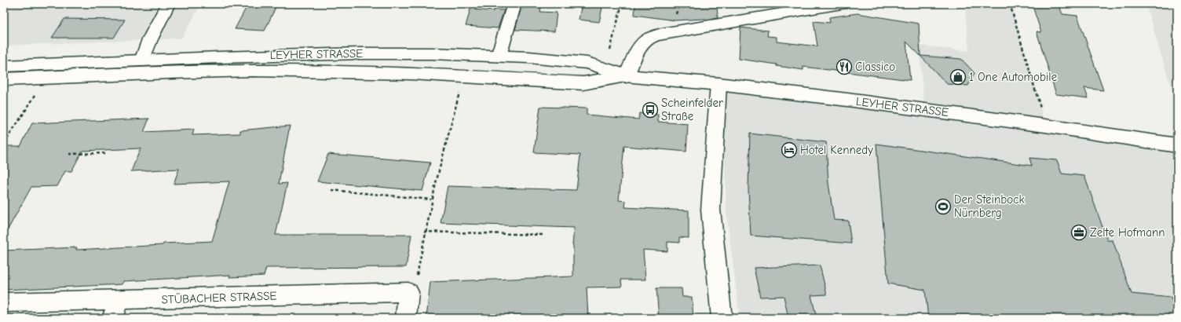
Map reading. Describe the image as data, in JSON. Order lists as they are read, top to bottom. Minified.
{"streets":{"main road":["LEYHER STRASSE","STÜBACHER STRASSE"]},"places":{"restaurant":["Classico"],"shop":["1 One Automobile"],"bus stop":["Scheinfelder Straße"],"hotel":["Hotel Kennedy"],"sports":["Der Steinbock Nürnberg"],"office":["Zelte Hofmann"]}}
